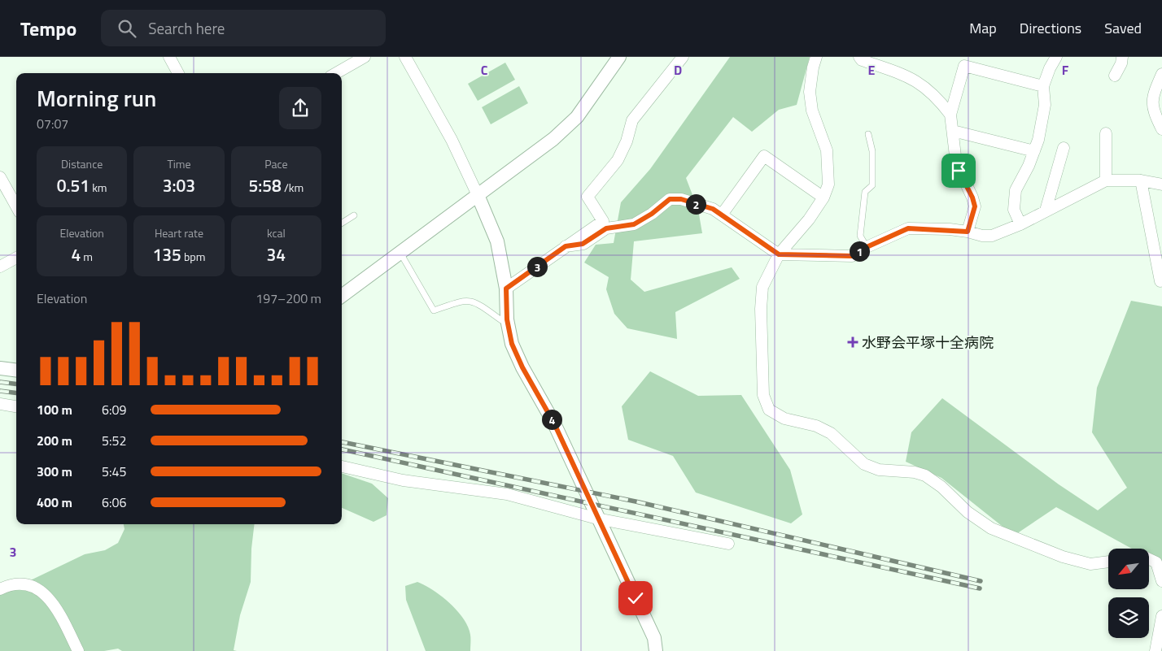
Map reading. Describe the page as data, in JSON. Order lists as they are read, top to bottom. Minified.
{"places":{"health":["水野会平塚十全病院"]},"north":"bottom left","page":{"header":"Tempo","search":"Search here","nav":["Map","Directions","Saved"],"heading":["Morning run","07:07"],"stats":[["Distance","0.51 km"],["Time","3:03"],["Pace","5:58 /km"],["Elevation","4 m"],["Heart rate","135 bpm"],["kcal","34"]],"pins":["2","1","3","4"],"chart":["Elevation","197–200 m"],"list":[{"name":"100 m","note":"6:09"},{"name":"200 m","note":"5:52"},{"name":"300 m","note":"5:45"},{"name":"400 m","note":"6:06"}]},"grid":{"columns":["C","D","E","F"],"rows":["3"]}}
